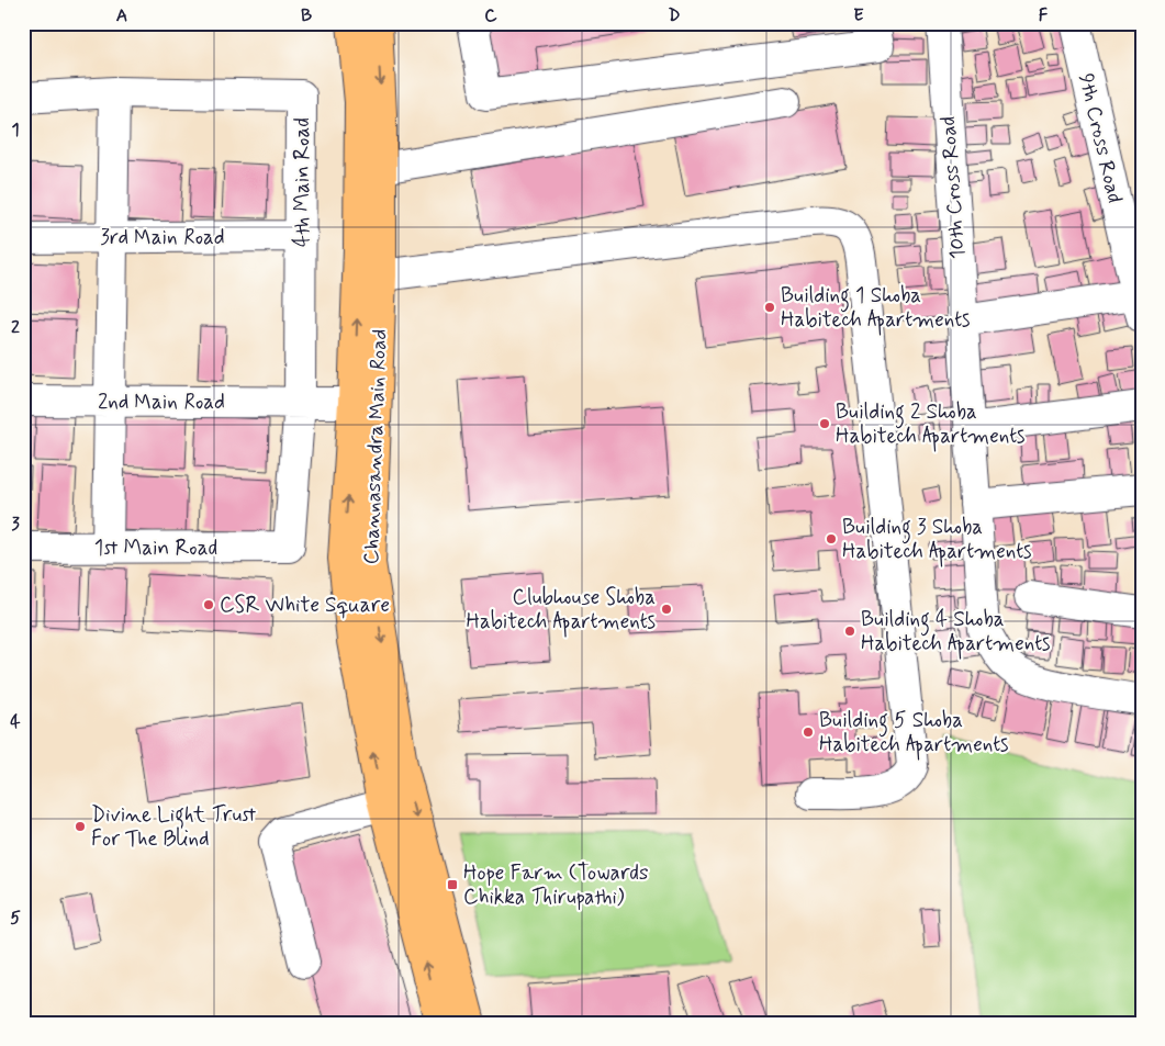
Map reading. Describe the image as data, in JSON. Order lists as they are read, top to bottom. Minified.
{"streets":{"main road":["Channasandra Main Road"],"street":["9th Cross Road","4th Main Road","10th Cross Road","3rd Main Road","2nd Main Road","1st Main Road"]},"crossings":[["4th Main Road","3rd Main Road"],["4th Main Road","2nd Main Road"],["4th Main Road","1st Main Road"],["2nd Main Road","Channasandra Main Road"]],"places":{"other":["Building 1 Shoba Habitech Apartments","Building 2 Shoba Habitech Apartments","Building 3 Shoba Habitech Apartments","CSR White Square","Clubhouse Shoba Habitech Apartments","Building 4 Shoba Habitech Apartments","Building 5 Shoba Habitech Apartments","Divine Light Trust For The Blind"],"transit":["Hope Farm (Towards Chikka Thirupathi)"]},"grid":{"columns":["A","B","C","D","E","F"],"rows":["1","2","3","4","5"]}}
